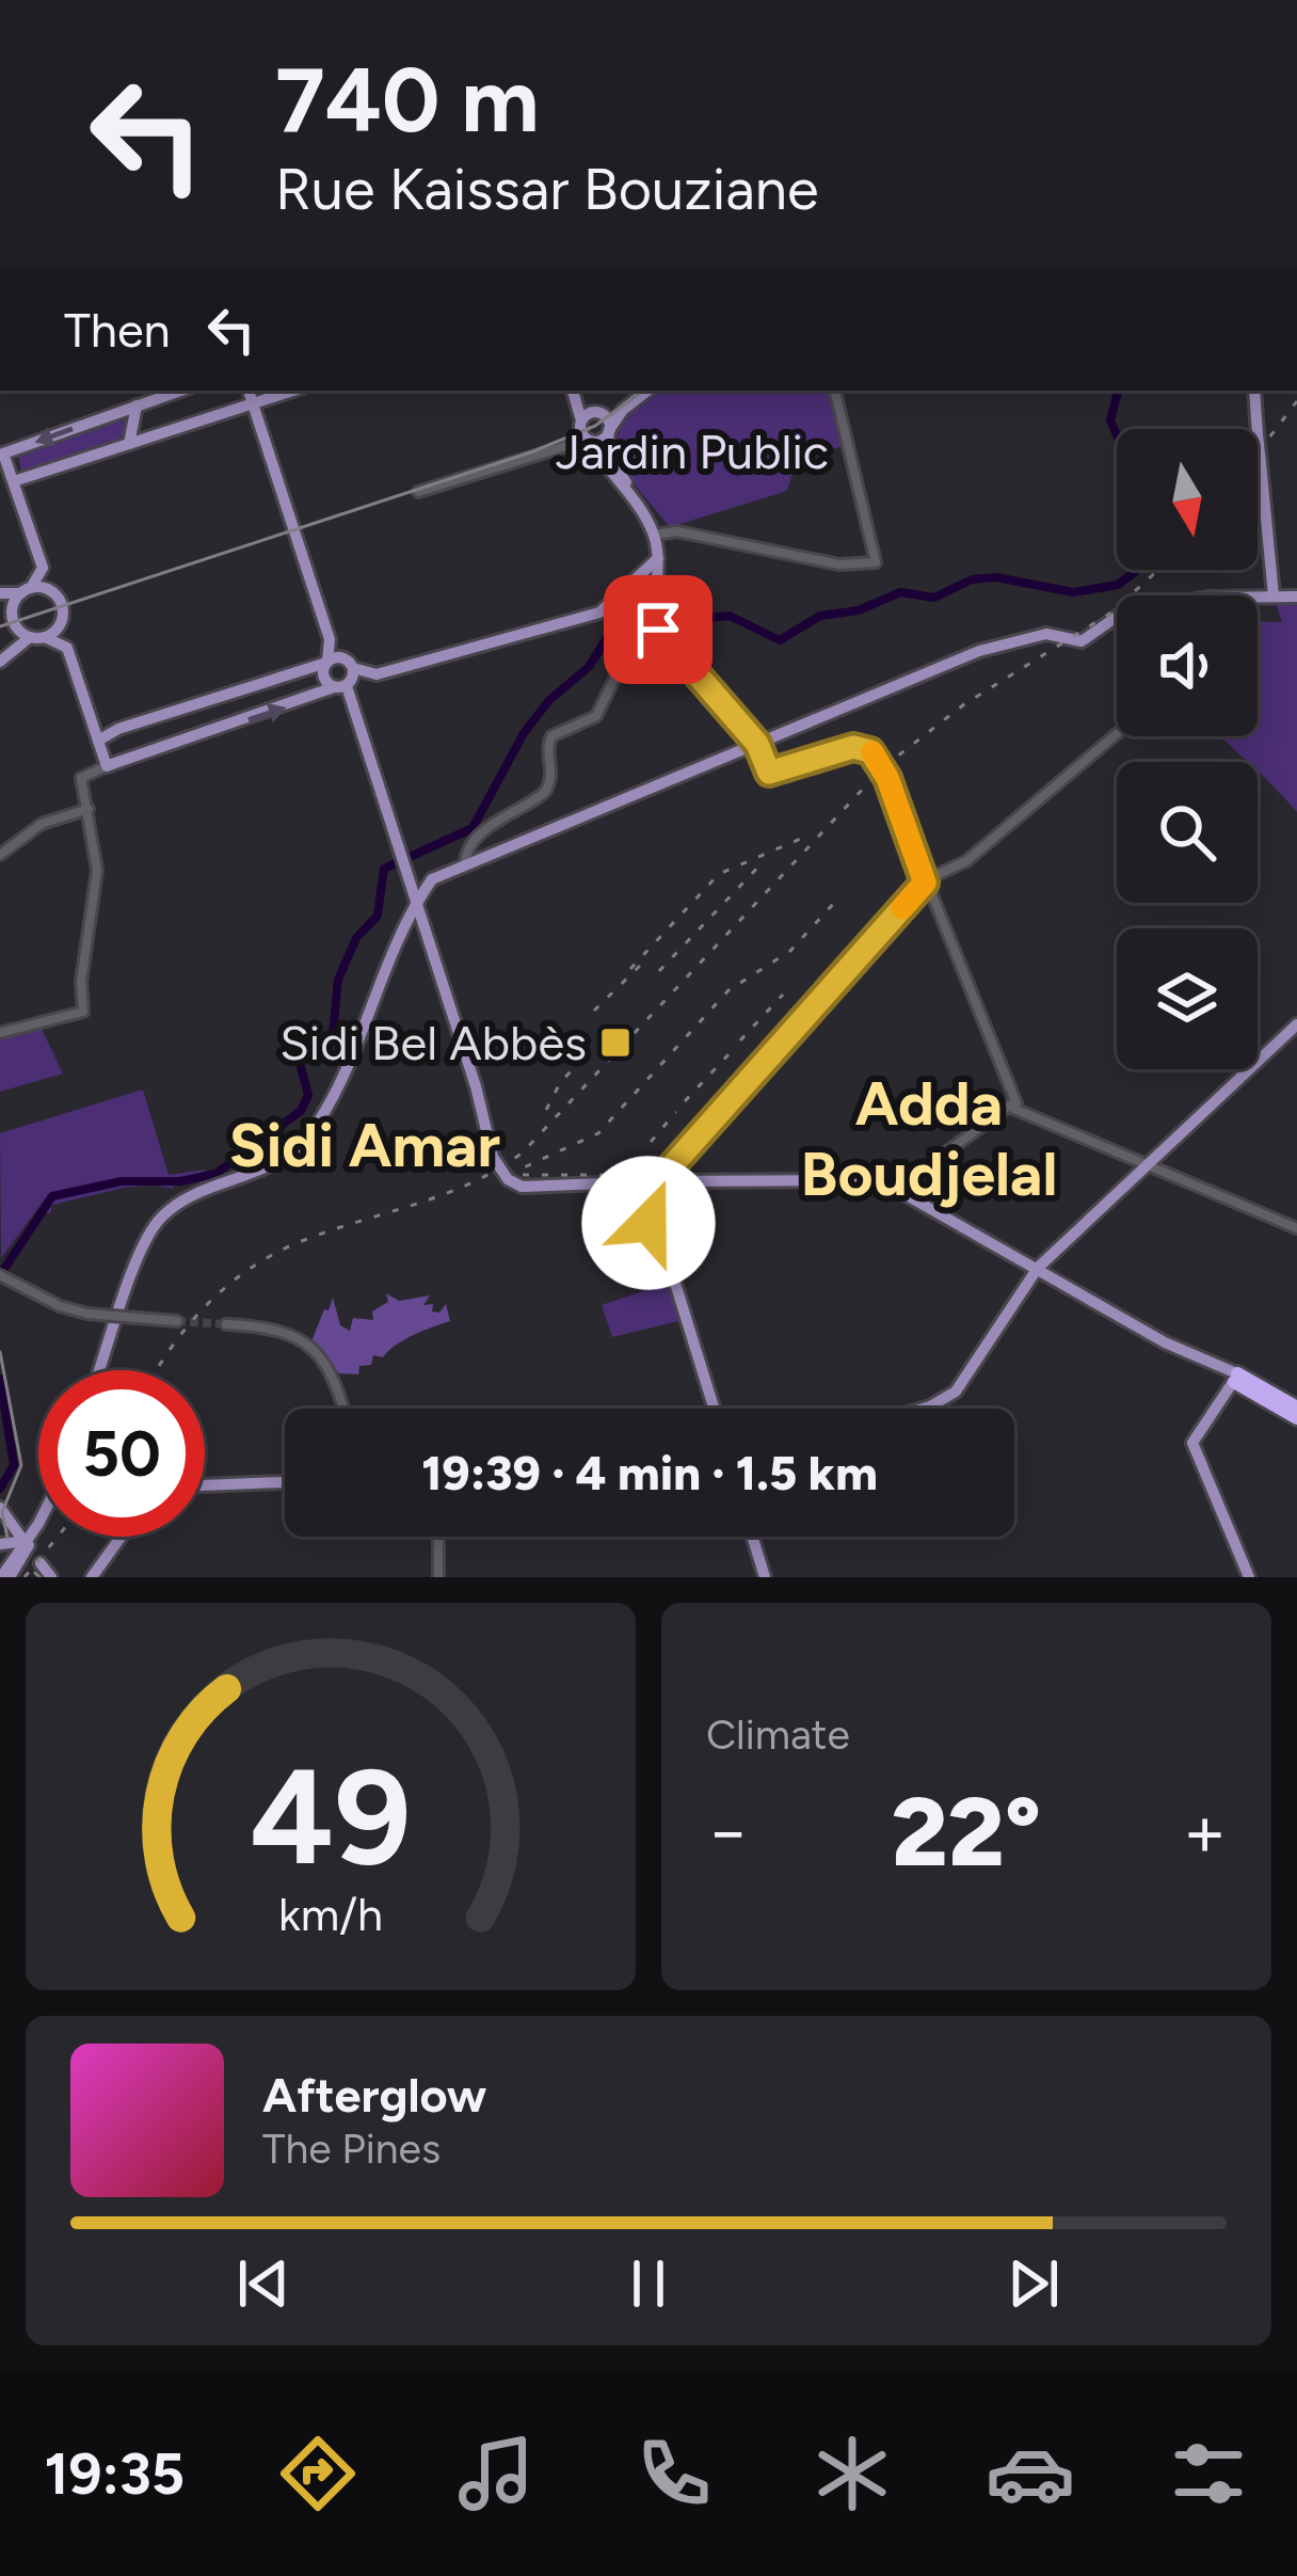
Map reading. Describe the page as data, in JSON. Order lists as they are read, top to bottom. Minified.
{"districts":["Adda Boudjelal","Sidi Amar"],"parks":["Jardin Public"],"places":{"transit":["Sidi Bel Abbès"]},"north":"bottom","page":{"turn":["740 m","Rue Kaissar Bouziane"],"then":"Then","limit":"50","trip":"19:39 · 4 min · 1.5 km","tile":"Climate","heat":["−","22°","+"],"song":["Afterglow","The Pines"],"tabs":"19:35","gauge":["49","km/h"]}}
